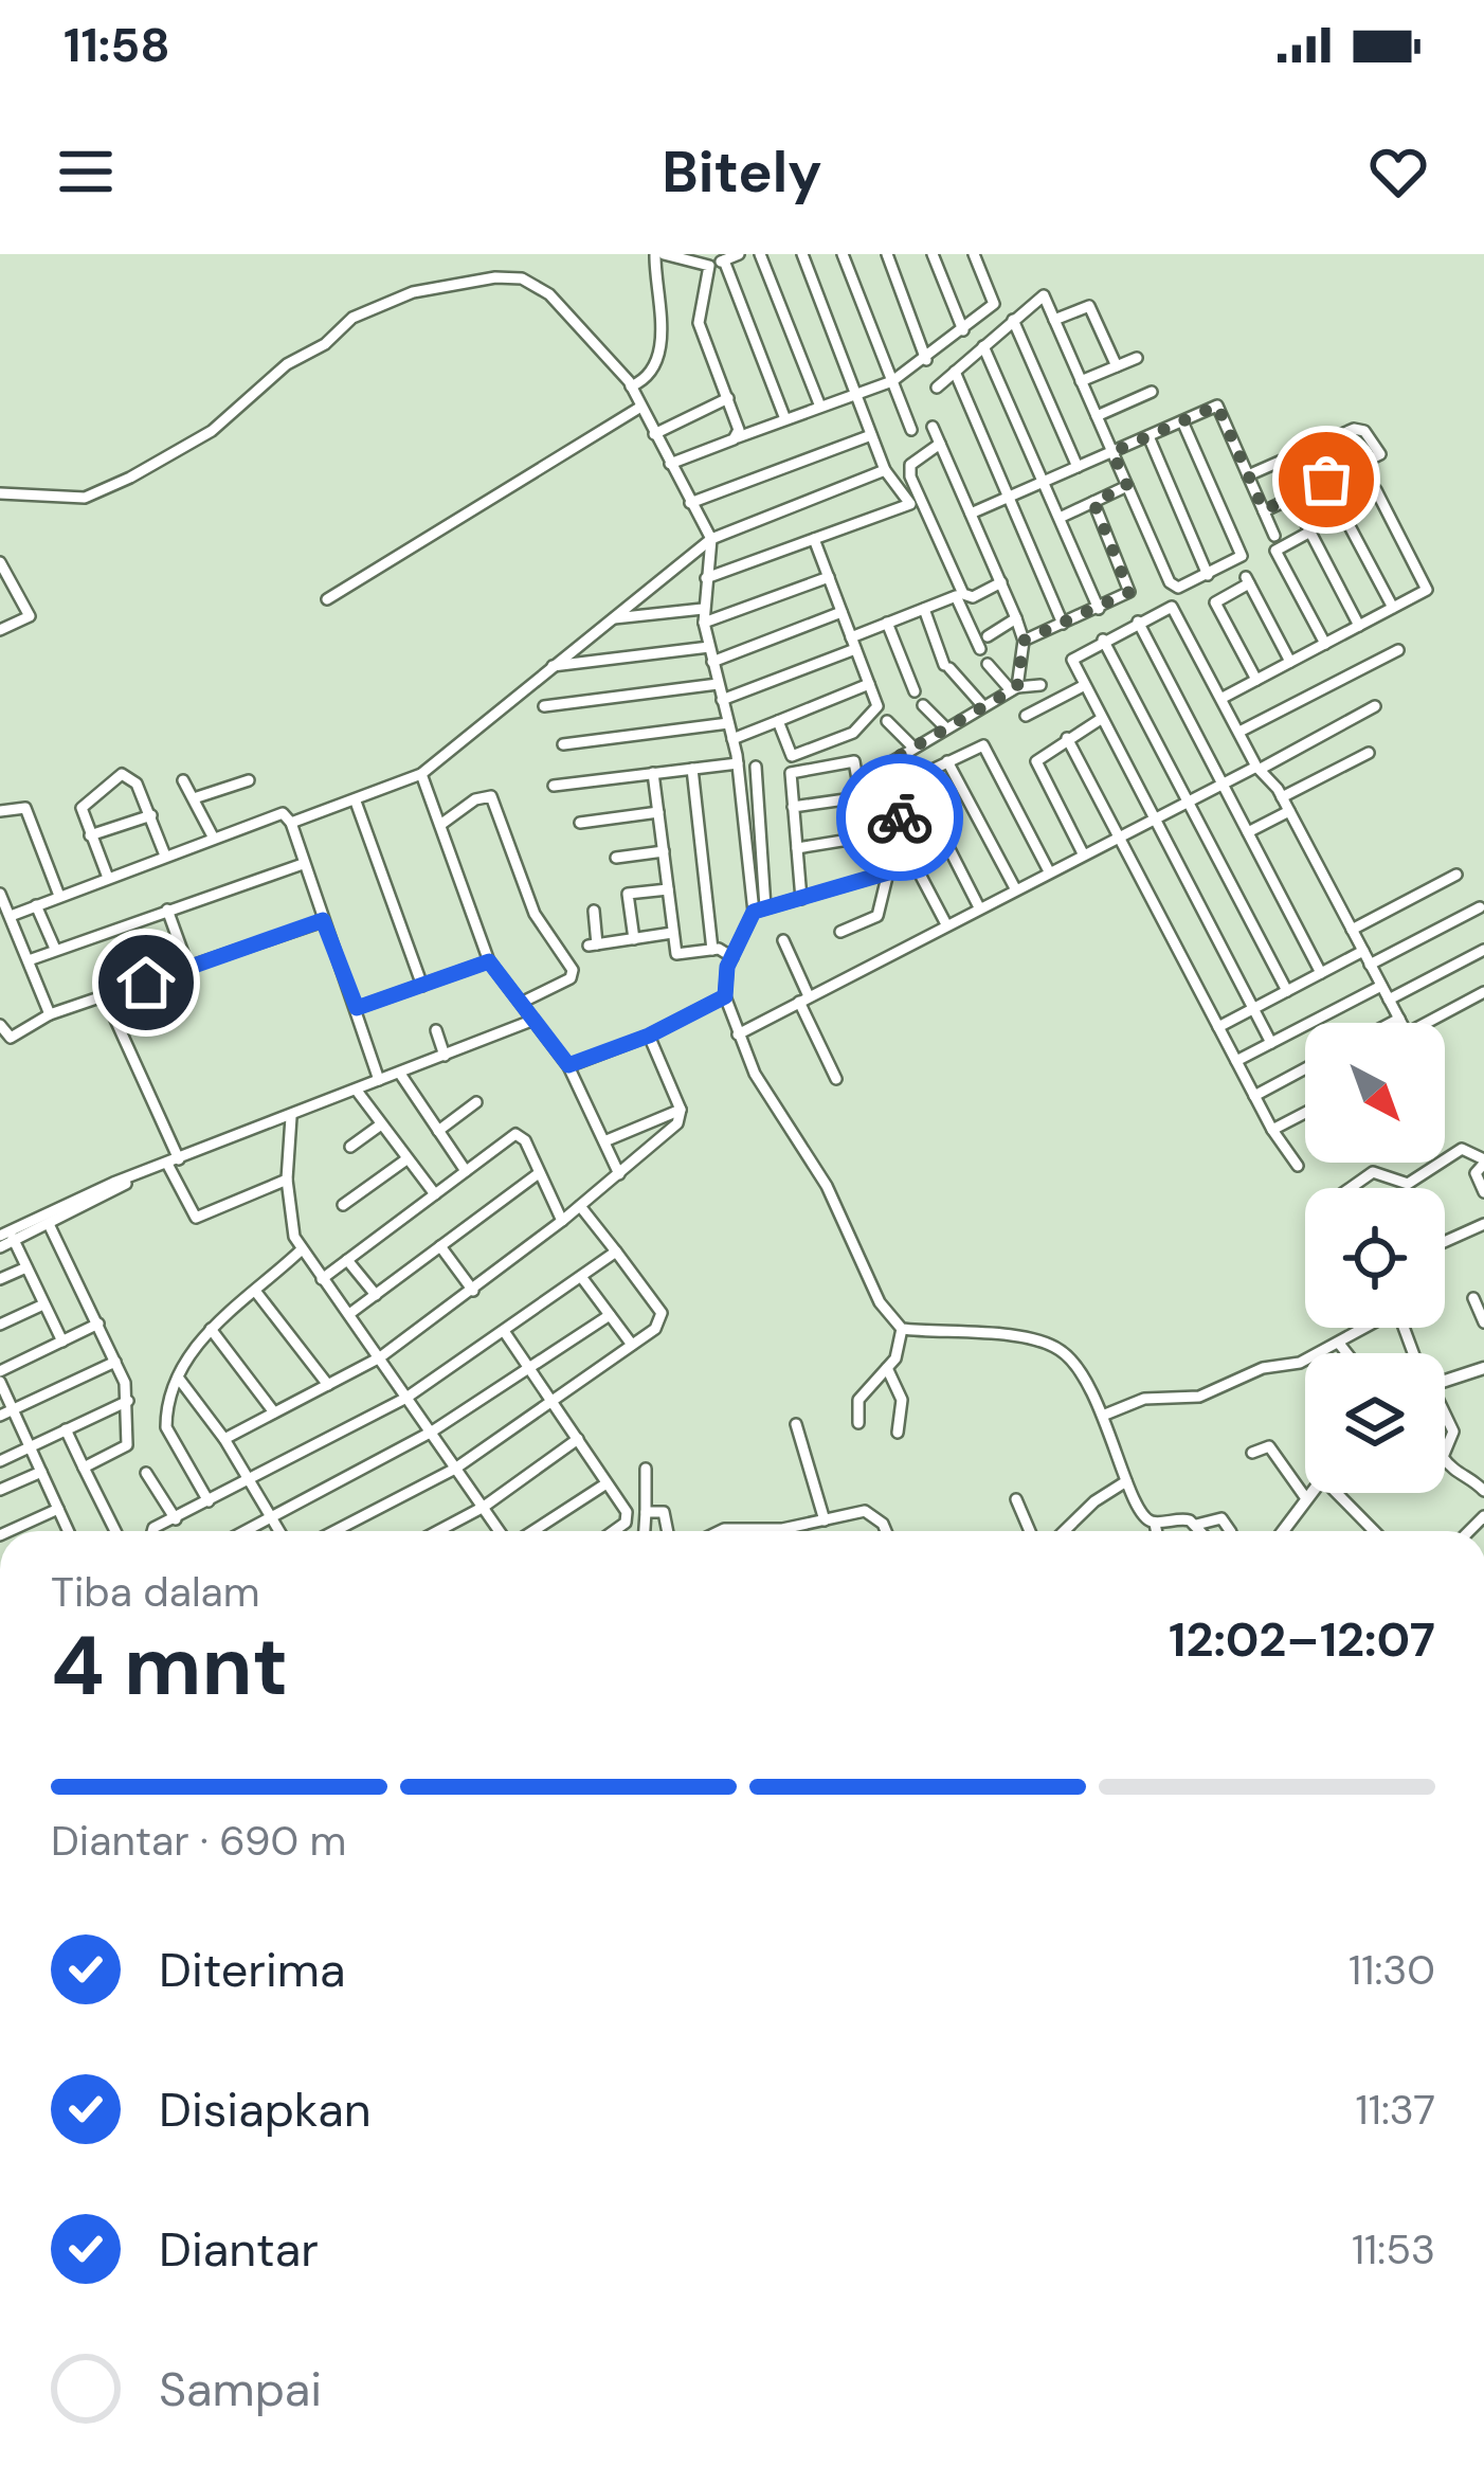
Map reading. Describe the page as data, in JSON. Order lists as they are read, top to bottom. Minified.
{"north":"bottom right","page":{"status":"11:58","header":"Bitely","heading":["4 mnt","Tiba dalam","12:02–12:07"],"bar":"Diantar · 690 m","list":[["Diterima","11:30"],["Disiapkan","11:37"],["Diantar","11:53"],"Sampai"]}}
